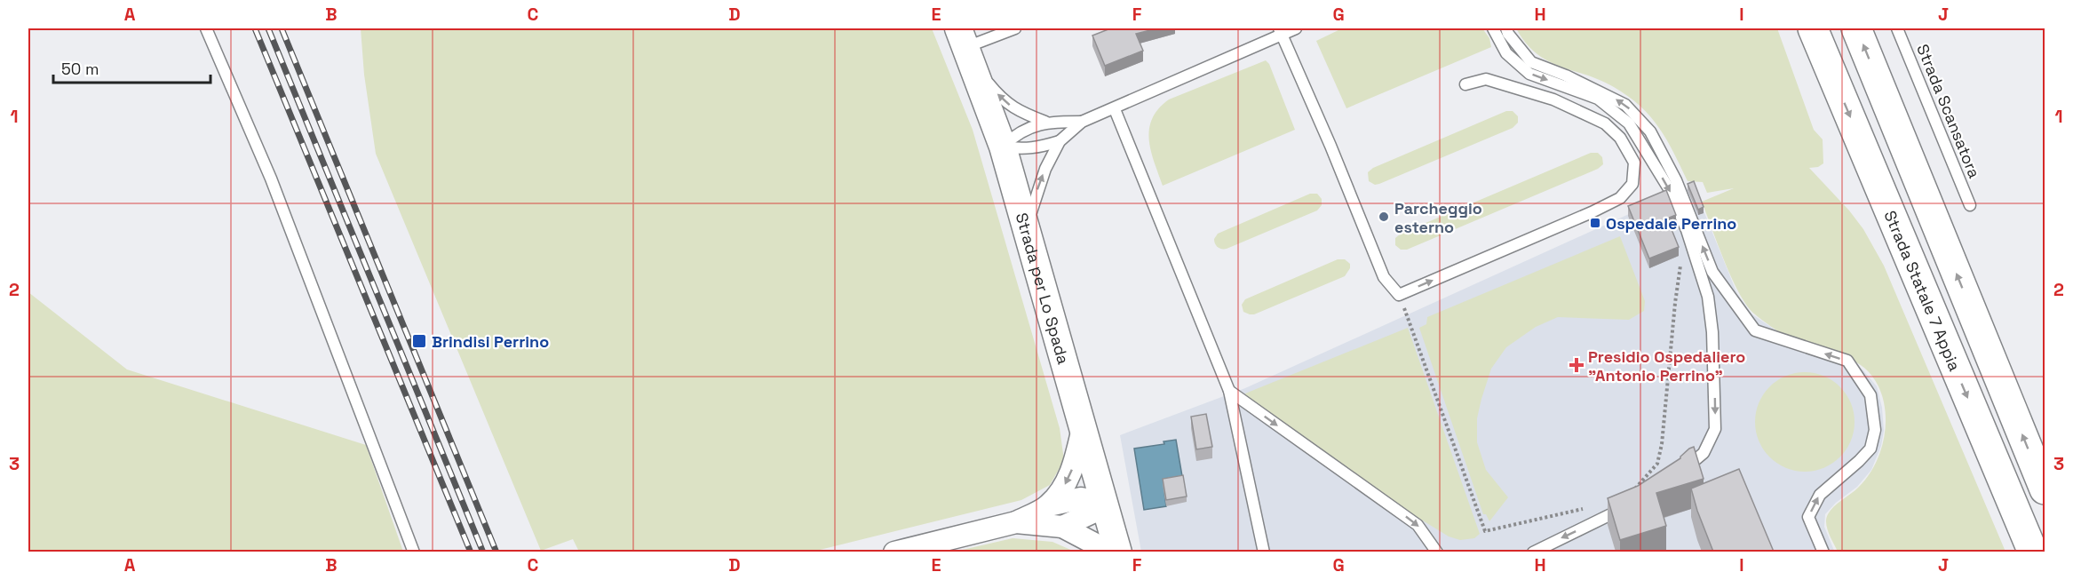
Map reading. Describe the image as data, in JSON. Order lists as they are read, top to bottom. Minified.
{"streets":{"highway":["Strada Statale 7 Appia"],"street":["Strada per Lo Spada"],"lane":["Strada Scansatora"]},"places":{"other":["Parcheggio esterno"],"transit":["Ospedale Perrino","Brindisi Perrino"],"health":["Presidio Ospedaliero \"Antonio Perrino\""]},"scale_bar":"50 m","grid":{"columns":["A","B","C","D","E","F","G","H","I","J"],"rows":["1","2","3"]}}
